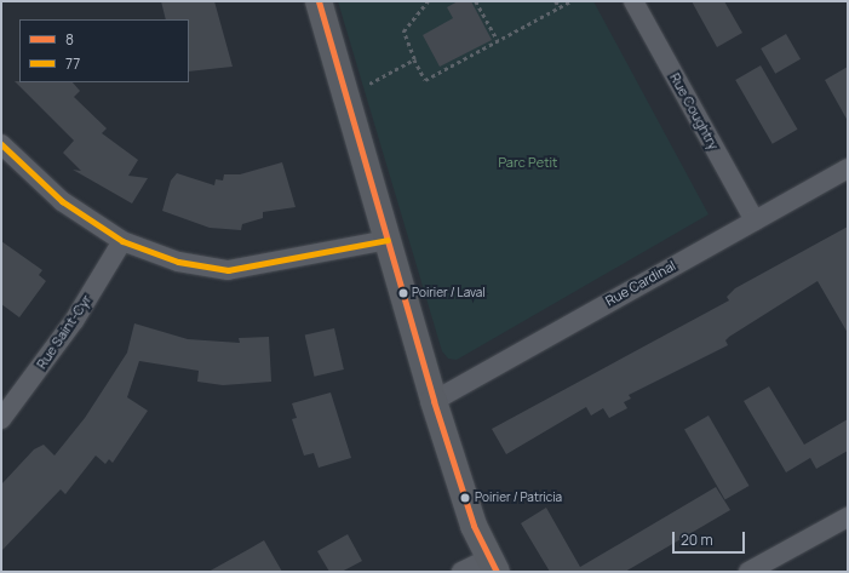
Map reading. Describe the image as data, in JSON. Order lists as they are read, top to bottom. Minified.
{"streets":{"street":["Rue Coughtry","Rue Cardinal","Rue Saint-Cyr"]},"crossings":[["Rue Coughtry","Rue Cardinal"]],"parks":["Parc Petit"],"places":["Poirier / Laval","Poirier / Patricia"],"lines":["transit line 8","transit line 77"],"legend":["8","77"],"scale_bar":"20 m"}
